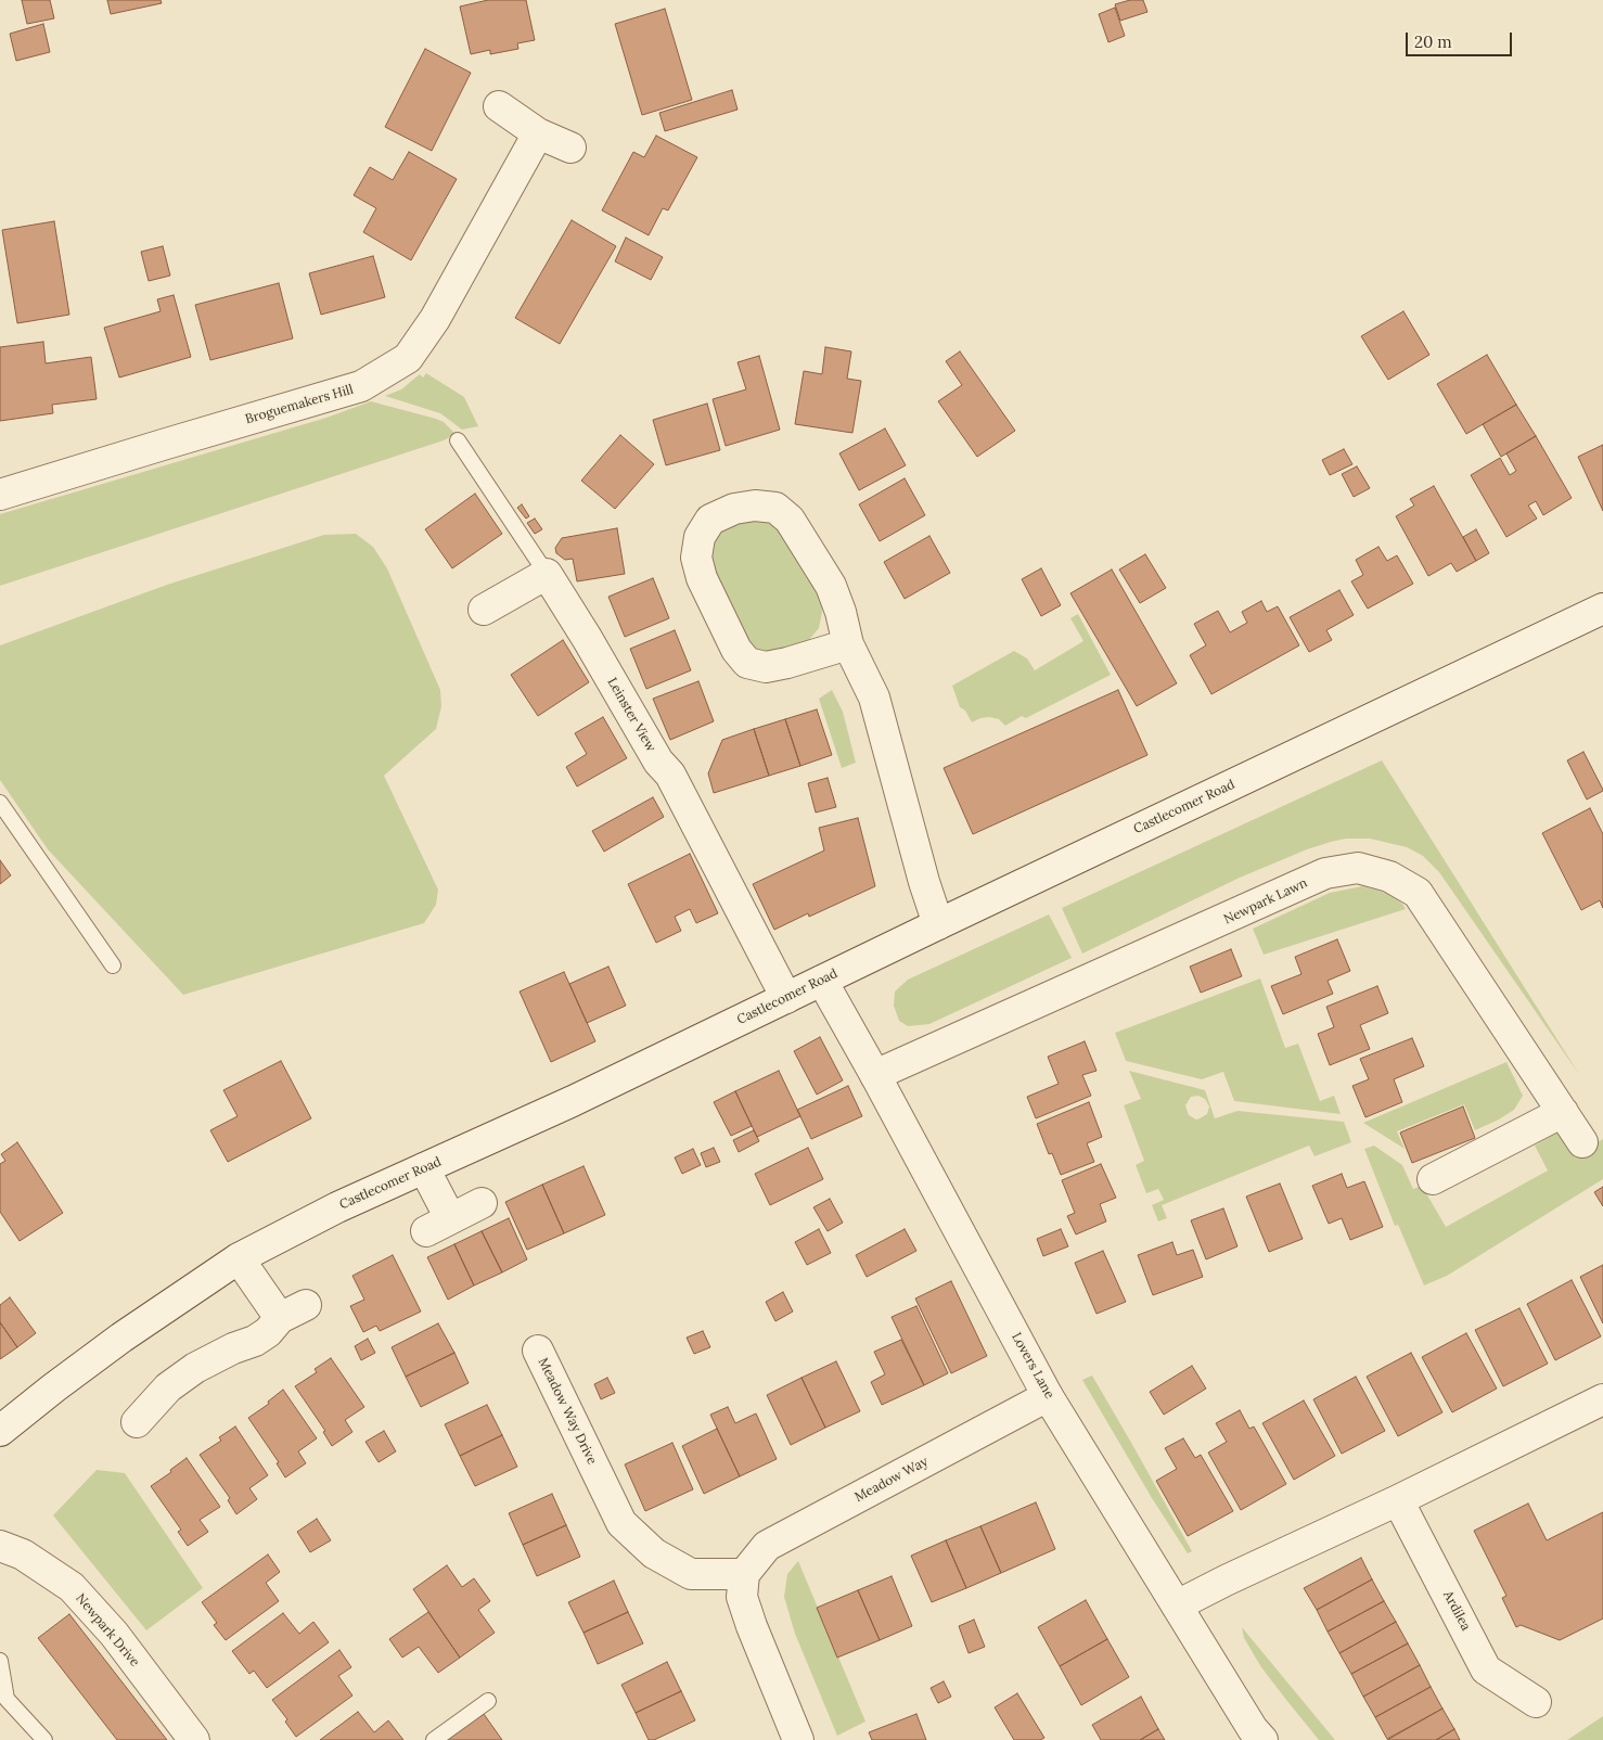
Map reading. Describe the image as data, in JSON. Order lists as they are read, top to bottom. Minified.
{"streets":{"street":["Broguemakers Hill","Leinster View","Castlecomer Road","Newpark Lawn","Lovers Lane","Meadow Way Drive","Meadow Way","Ardilea","Newpark Drive"]},"crossings":[["Leinster View","Castlecomer Road"],["Castlecomer Road","Lovers Lane"],["Newpark Lawn","Lovers Lane"],["Lovers Lane","Meadow Way"],["Meadow Way Drive","Meadow Way"]],"scale_bar":"20 m"}
